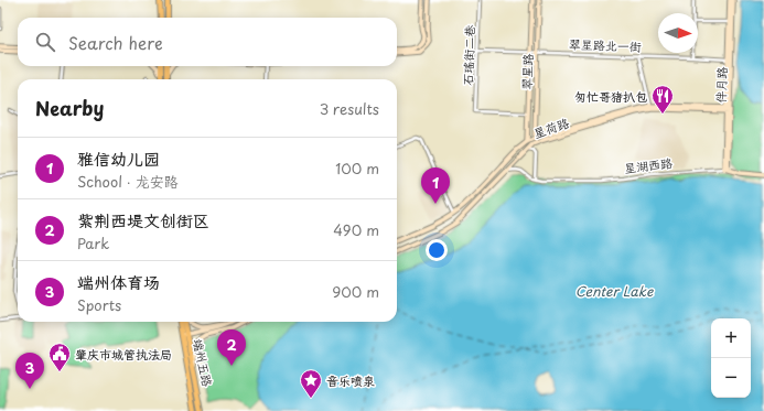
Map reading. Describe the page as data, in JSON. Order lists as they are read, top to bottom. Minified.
{"streets":{"main road":["端州五路"],"street":["翠星路北一街","石瑶街二巷","翠星路","伴月路","星荷路","星湖西路"]},"crossings":[["翠星路北一街","石瑶街二巷"],["翠星路北一街","翠星路"],["翠星路北一街","伴月路"],["石瑶街二巷","翠星路"],["翠星路","星荷路"],["伴月路","星荷路"],["伴月路","星湖西路"]],"water":["Center Lake"],"places":{"restaurant":["匆忙哥猪扒包"],"public building":["肇庆市城管执法局"],"place":["音乐喷泉"]},"north":"right","page":{"search":"Search here","heading":["Nearby","3 results"],"list":[{"mark":"1","name":"雅信幼儿园","note":"School · 龙安路","value":"100 m"},{"mark":"2","name":"紫荆西堤文创街区","note":"Park","value":"490 m"},{"mark":"3","name":"端州体育场","note":"Sports","value":"900 m"}],"pins":["1","2","3"],"map_buttons":["+","−"]}}
